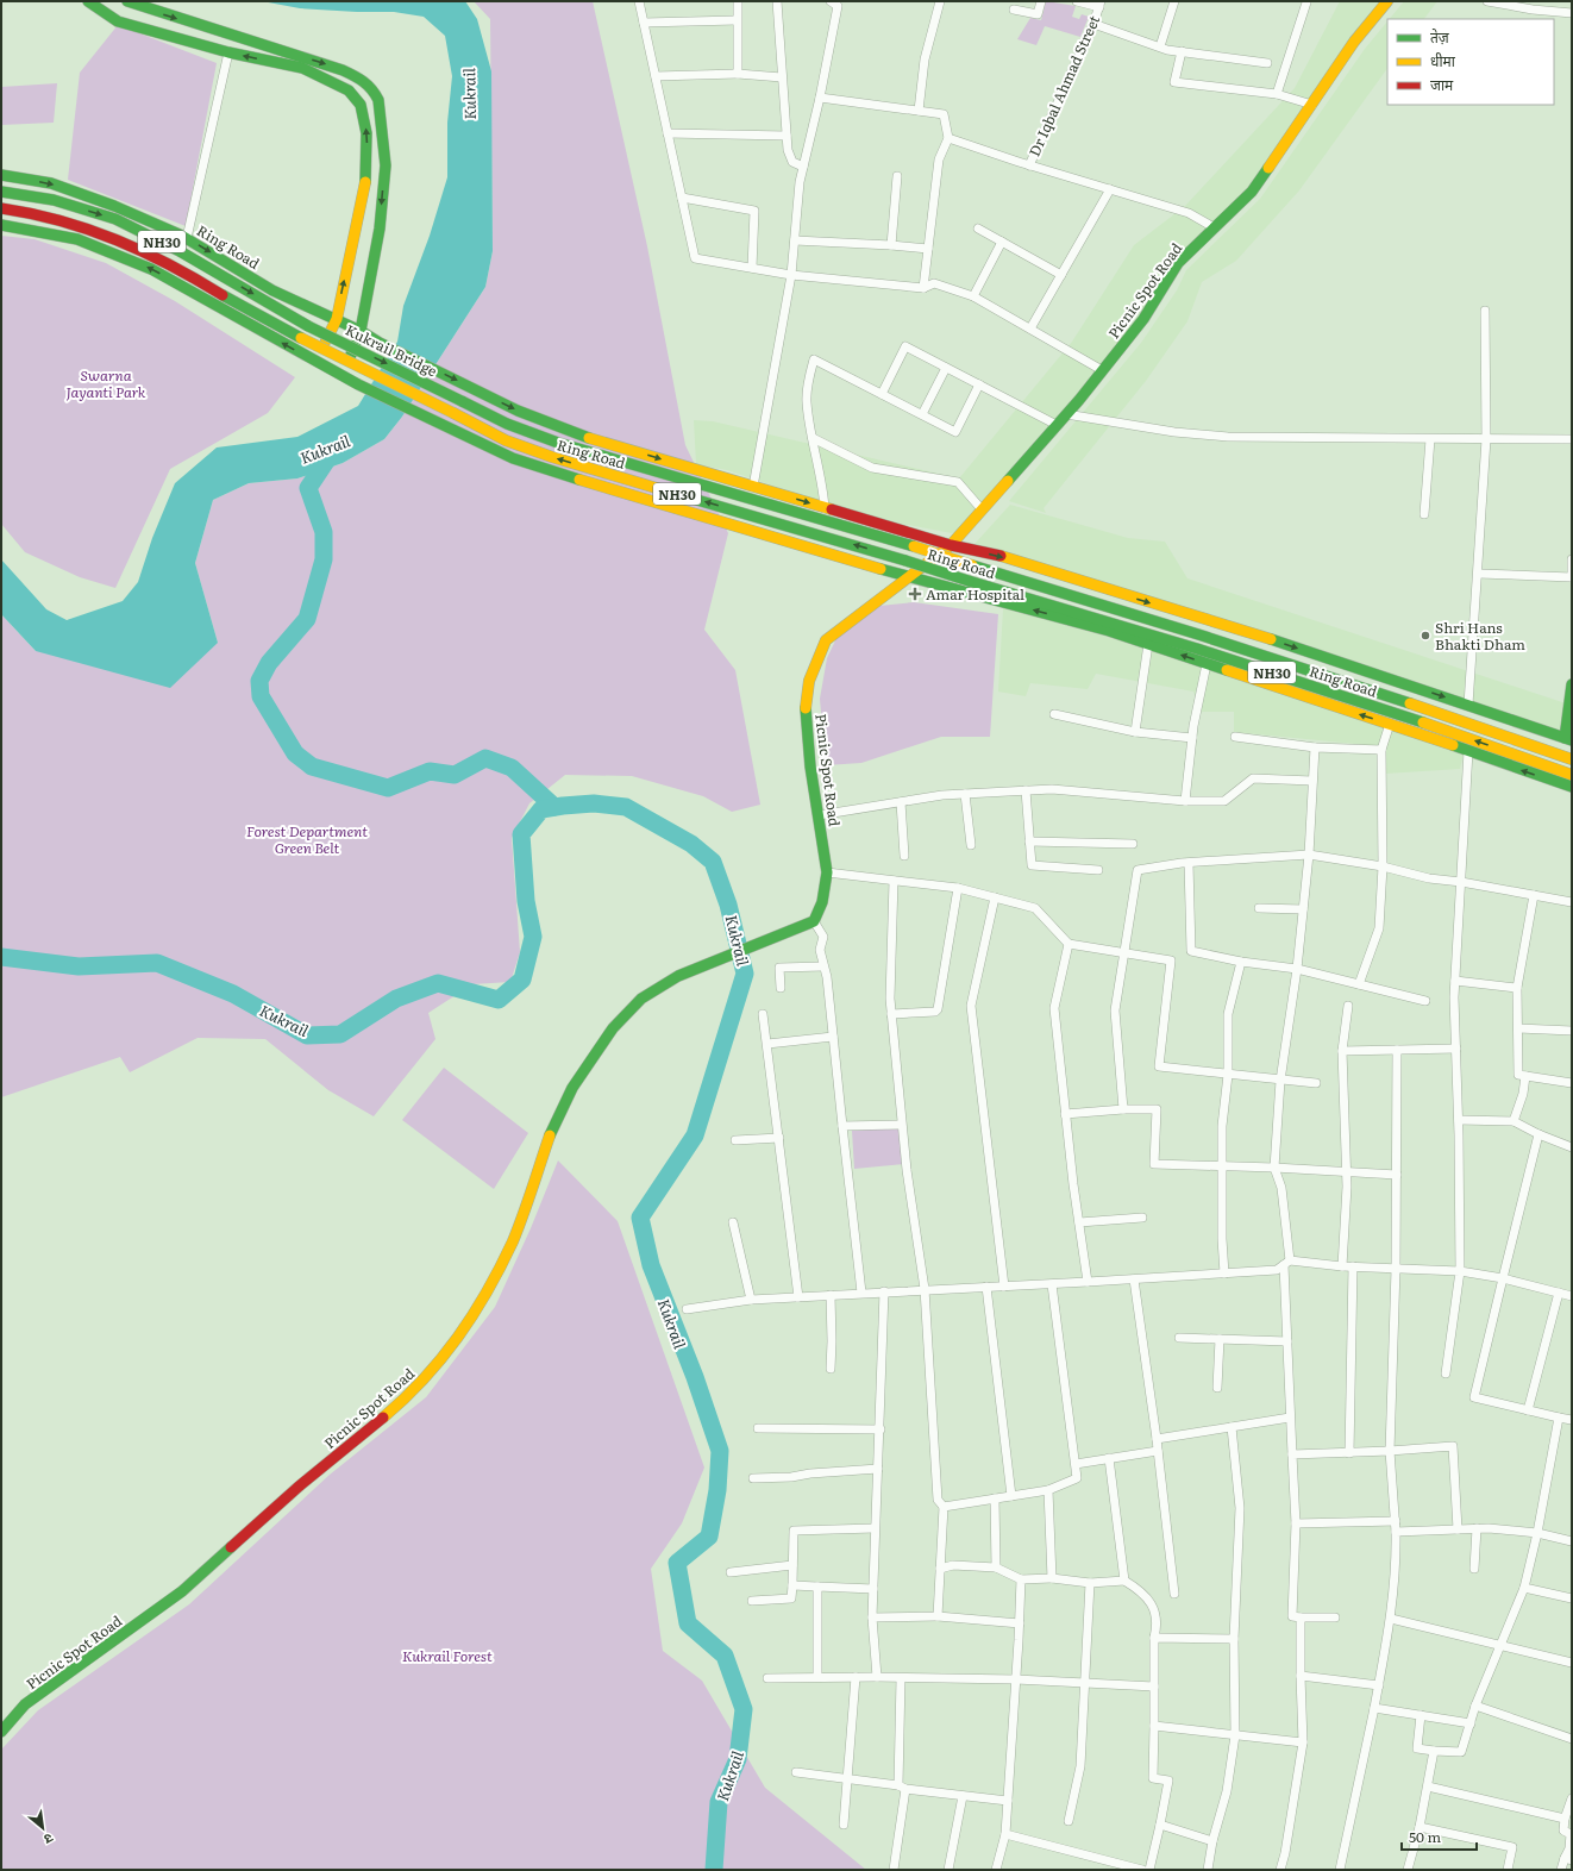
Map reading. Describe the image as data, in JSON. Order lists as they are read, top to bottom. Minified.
{"streets":{"main road":["NH30","Ring Road","Picnic Spot Road","Kukrail Bridge"],"street":["Dr Iqbal Ahmad Street"]},"crossings":[["Ring Road","Kukrail Bridge"],["Picnic Spot Road","Kukrail Bridge"]],"water":["Kukrail"],"parks":["Swarna Jayanti Park","Forest Department Green Belt","Kukrail Forest"],"places":{"health":["Amar Hospital"],"other":["Shri Hans Bhakti Dham"]},"legend":["तेज़","धीमा","जाम"],"scale_bar":"50 m","north":"bottom right"}
